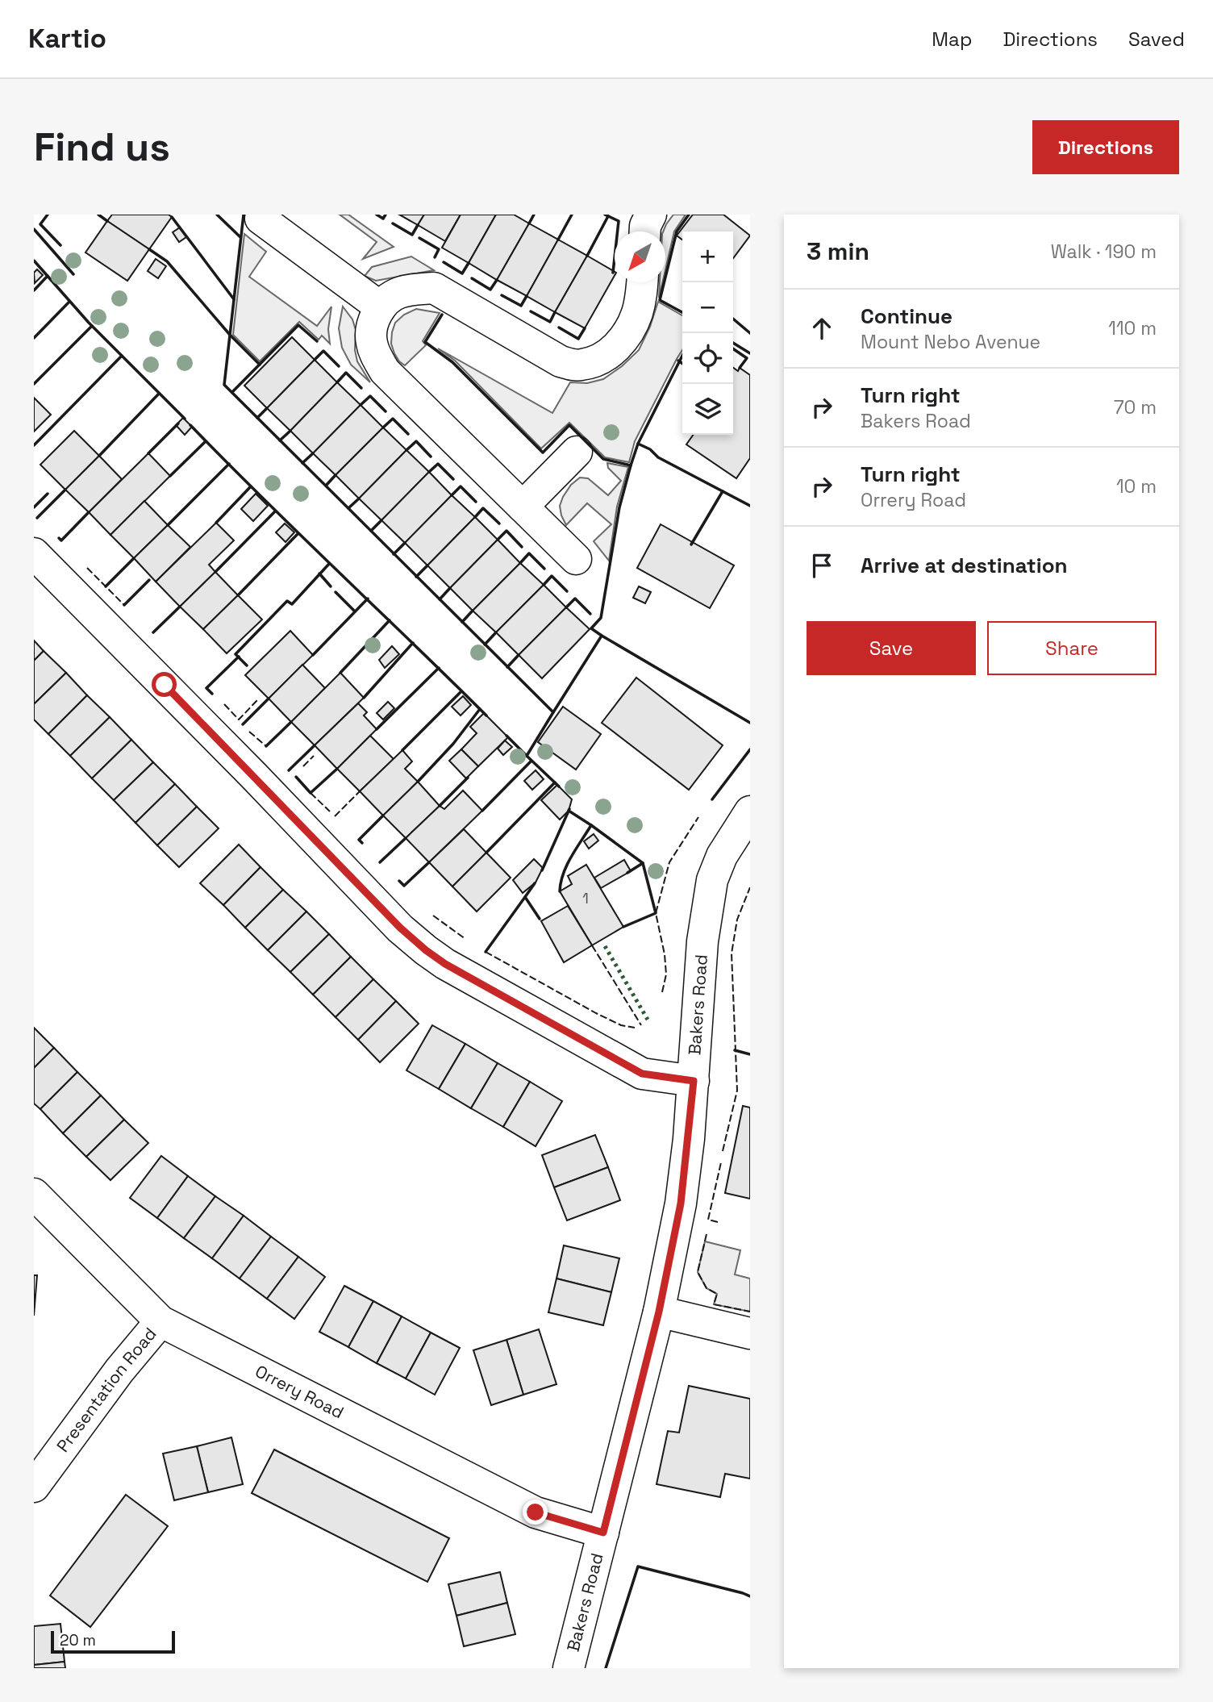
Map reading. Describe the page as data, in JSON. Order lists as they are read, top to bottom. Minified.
{"streets":{"street":["Bakers Road","Presentation Road","Orrery Road"]},"crossings":[["Bakers Road","Orrery Road"],["Presentation Road","Orrery Road"]],"house_numbers":["1"],"scale_bar":"20 m","north":"bottom left","page":{"header":"Kartio","nav":["Map","Directions","Saved"],"buttons":["Directions",["Save","Share"]],"title":"Find us","heading":["3 min","Walk · 190 m"],"map_buttons":["+","−"],"list":[["Continue","Mount Nebo Avenue","110 m"],["Turn right","Bakers Road","70 m"],["Turn right","Orrery Road","10 m"],"Arrive at destination"],"scale":"20 m"}}
